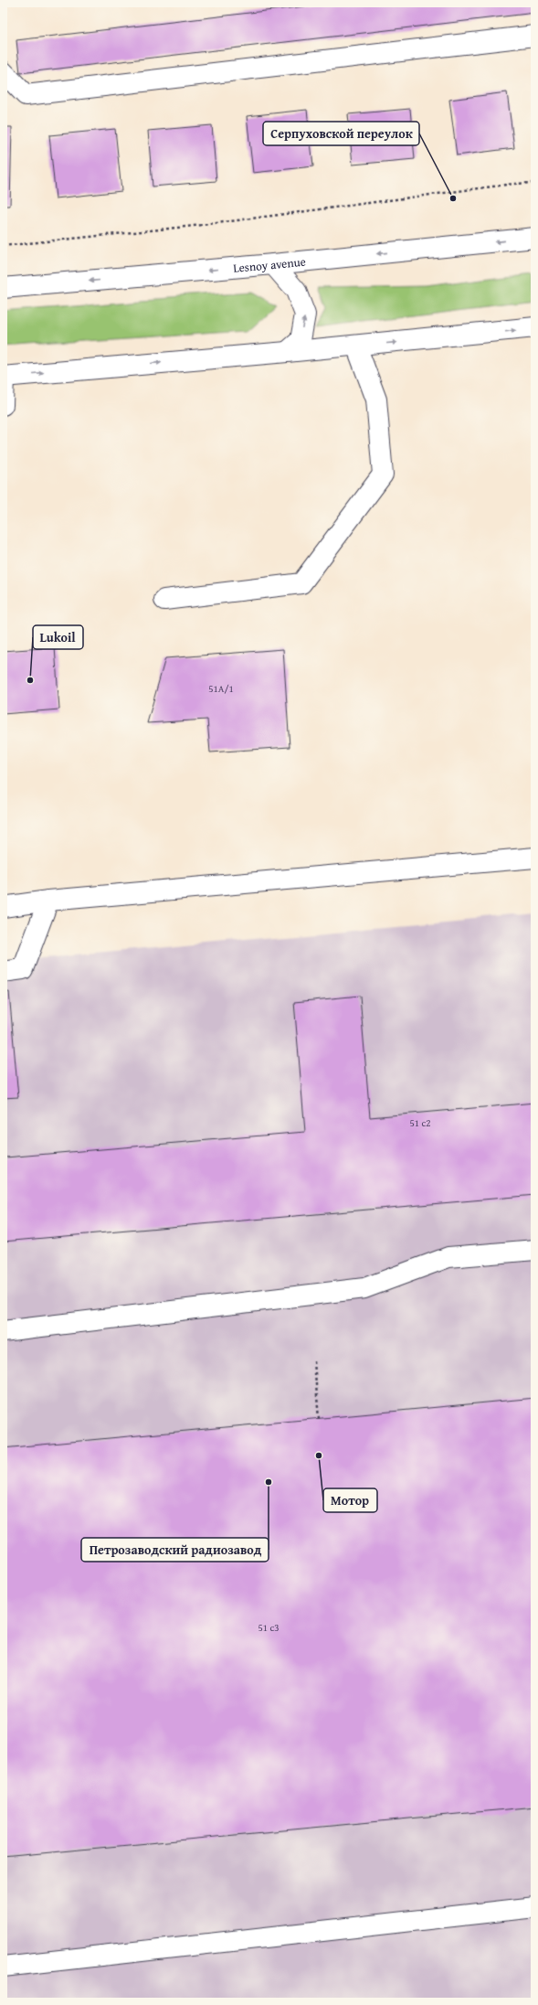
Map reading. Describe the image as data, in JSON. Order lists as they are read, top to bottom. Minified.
{"streets":{"main road":["Lesnoy avenue"]},"places":["Серпуховской переулок","Lukoil","Мотор","Петрозаводский радиозавод"],"house_numbers":["51А/1","51 с2","51 с3"]}
